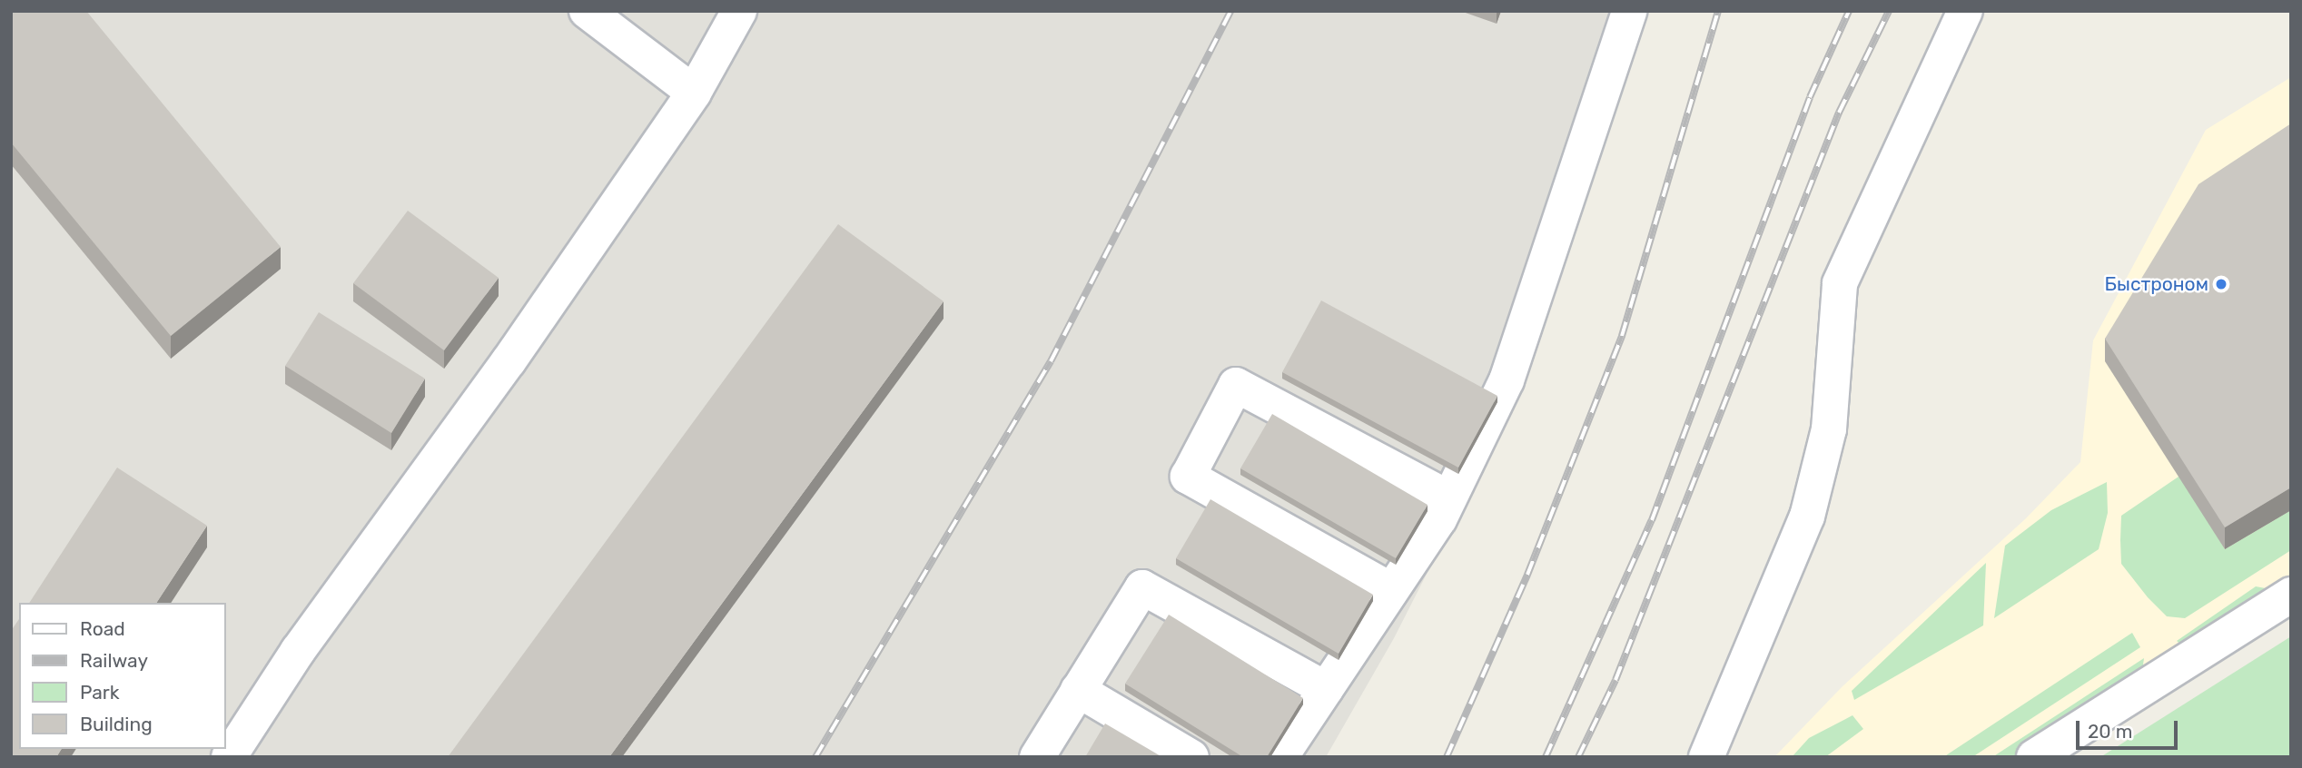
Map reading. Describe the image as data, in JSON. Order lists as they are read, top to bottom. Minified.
{"places":["Быстроном"],"legend":["Road","Railway","Park","Building"],"scale_bar":"20 m"}
